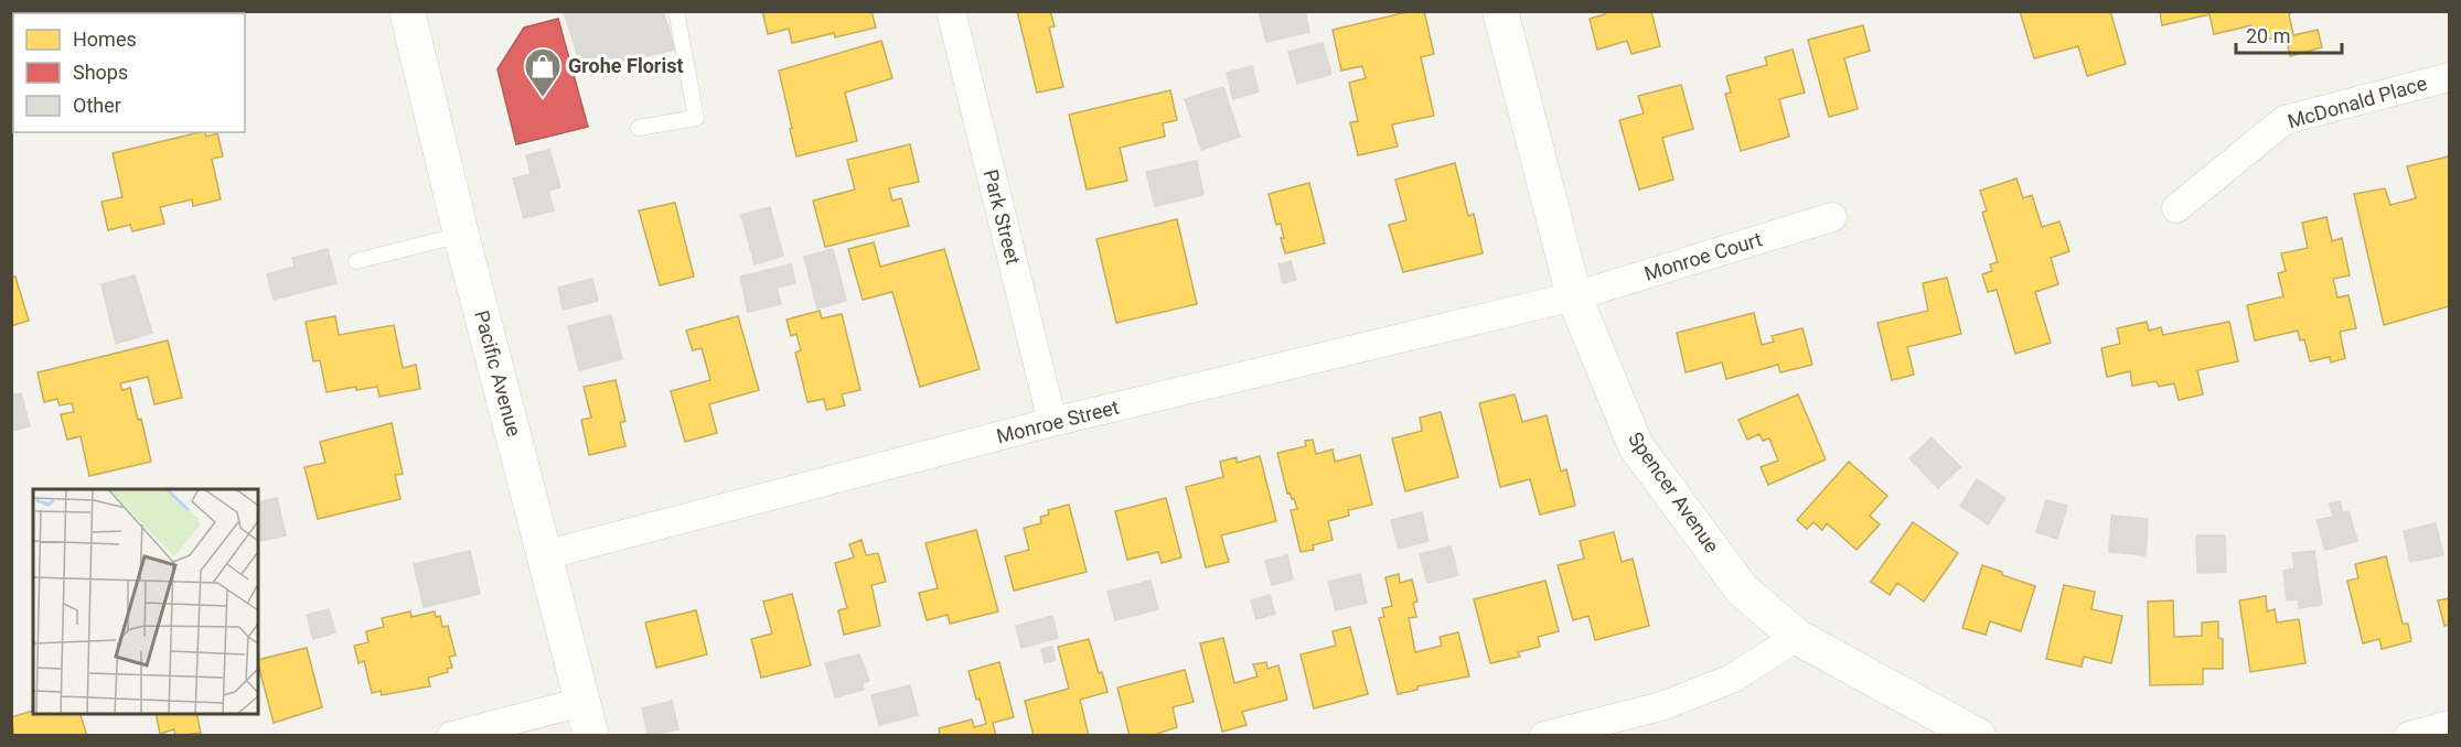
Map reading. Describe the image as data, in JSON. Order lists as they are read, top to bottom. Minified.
{"streets":{"street":["McDonald Place","Park Street","Monroe Court","Pacific Avenue","Monroe Street","Spencer Avenue"]},"crossings":[["Park Street","Monroe Street"],["Monroe Court","Monroe Street"],["Monroe Court","Spencer Avenue"],["Pacific Avenue","Monroe Street"],["Monroe Street","Spencer Avenue"]],"places":{"shop":["Grohe Florist"]},"legend":["Homes","Shops","Other"],"scale_bar":"20 m"}
